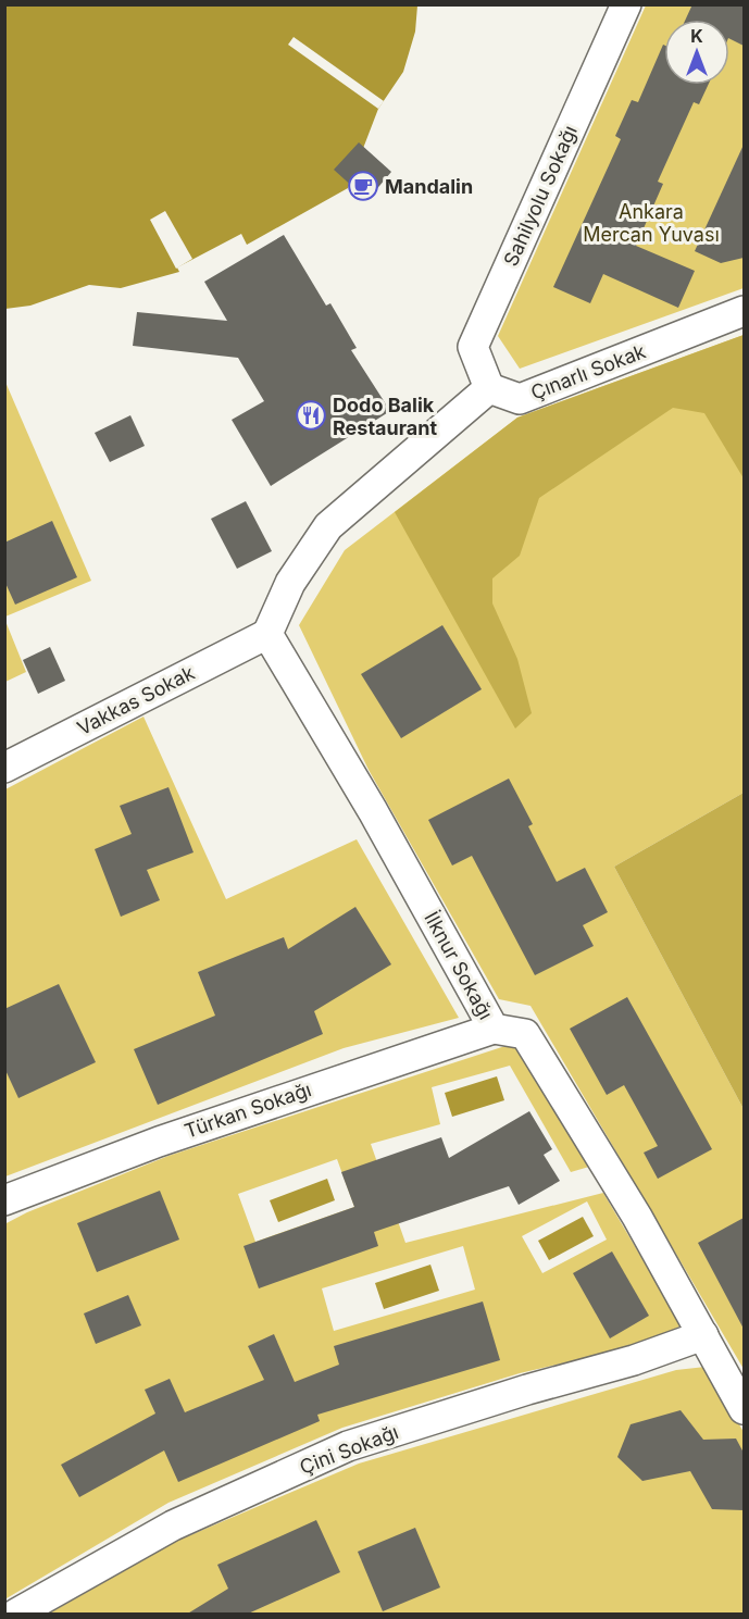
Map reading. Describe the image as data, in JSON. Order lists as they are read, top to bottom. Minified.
{"streets":{"street":["Sahilyolu Sokağı","Çınarlı Sokak","Vakkas Sokak","İlknur Sokağı","Türkan Sokağı","Çini Sokağı"]},"crossings":[["Sahilyolu Sokağı","Çınarlı Sokak"],["Vakkas Sokak","İlknur Sokağı"],["İlknur Sokağı","Türkan Sokağı"],["İlknur Sokağı","Çini Sokağı"]],"parks":["Ankara Mercan Yuvası"],"places":{"cafe":["Mandalin"],"restaurant":["Dodo Balik Restaurant"]},"north":"top"}
